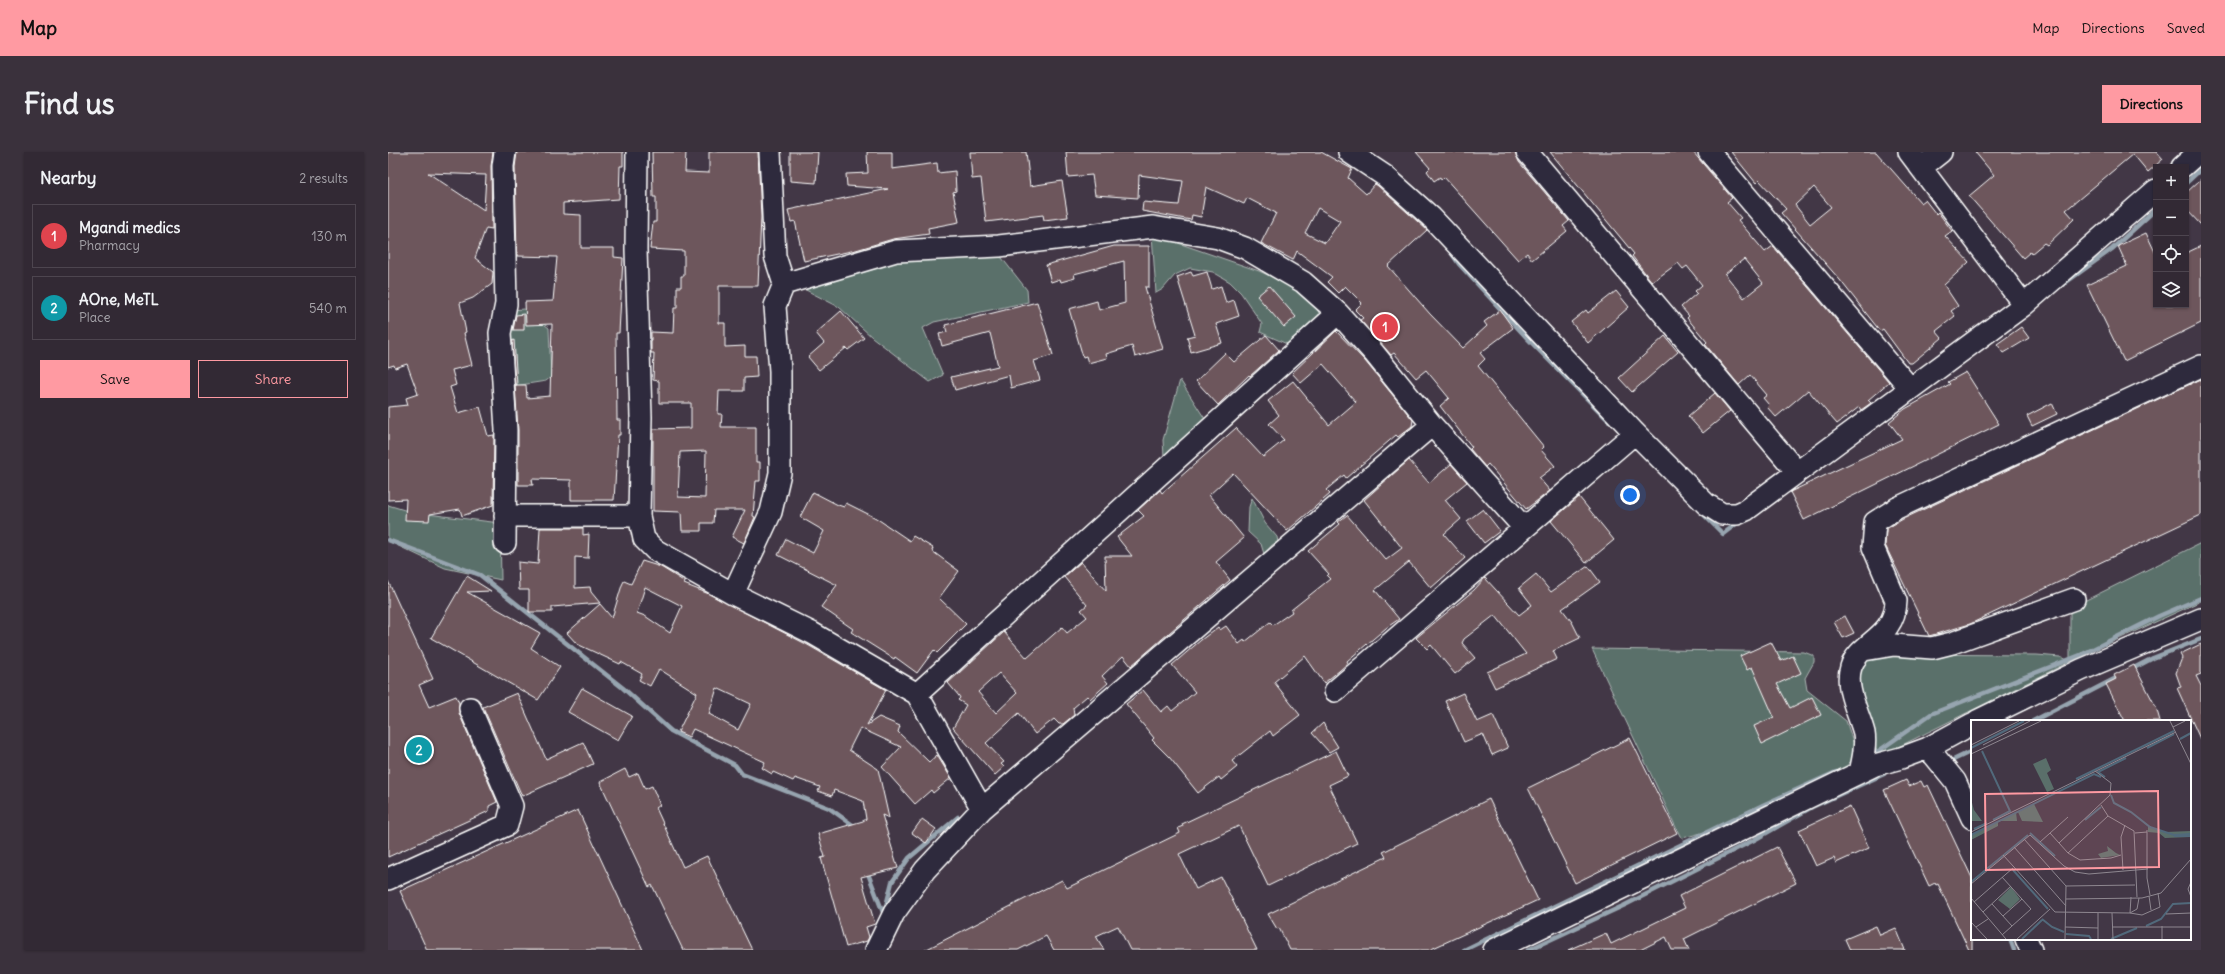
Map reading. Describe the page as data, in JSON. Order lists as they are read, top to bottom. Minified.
{"page":{"header":"Map","nav":["Map","Directions","Saved"],"buttons":["Directions",["Save","Share"]],"title":"Find us","heading":["Nearby","2 results"],"map_buttons":["+","−"],"list":[{"mark":"1","name":"Mgandi medics","note":"Pharmacy","value":"130 m"},{"mark":"2","name":"AOne, MeTL","note":"Place","value":"540 m"}],"pins":["1","2"]}}
